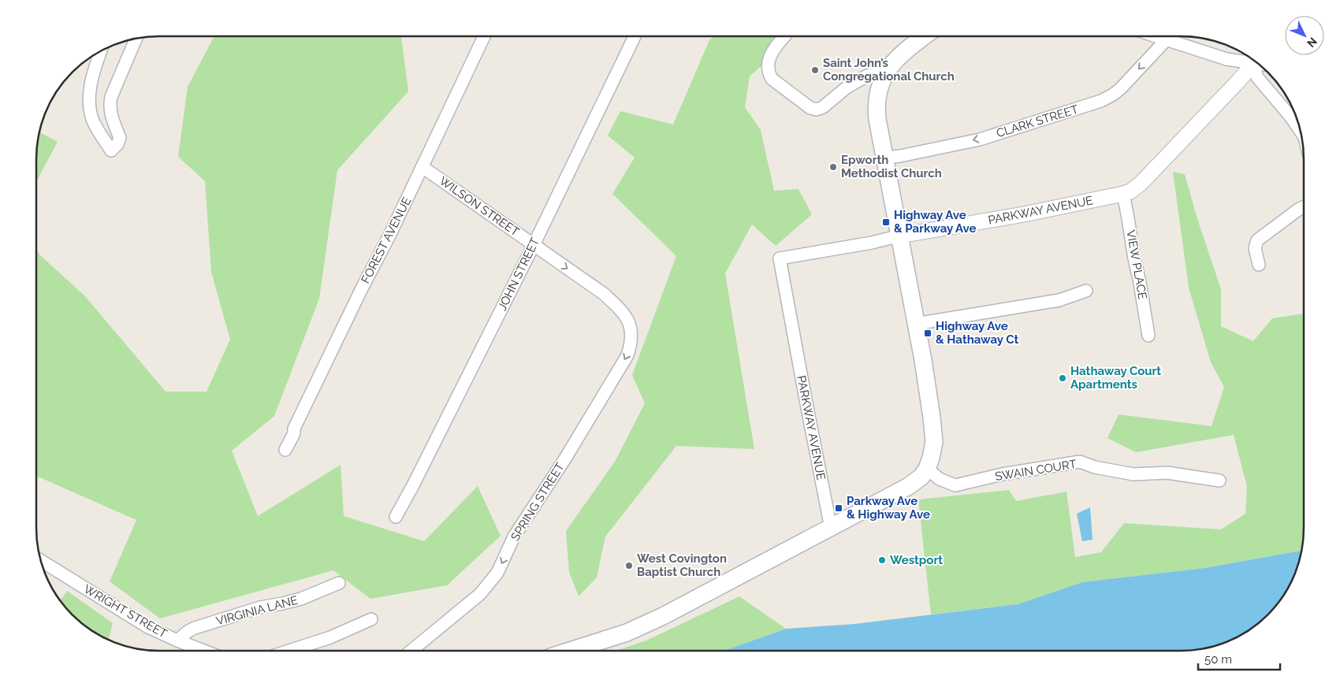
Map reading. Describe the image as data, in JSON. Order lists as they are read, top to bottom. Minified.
{"streets":{"street":["CLARK STREET","WILSON STREET","PARKWAY AVENUE","FOREST AVENUE","VIEW PLACE","JOHN STREET","SWAIN COURT","SPRING STREET","VIRGINIA LANE","WRIGHT STREET"]},"crossings":[["WILSON STREET","FOREST AVENUE"],["WILSON STREET","JOHN STREET"],["WILSON STREET","SPRING STREET"],["PARKWAY AVENUE","VIEW PLACE"],["VIRGINIA LANE","WRIGHT STREET"]],"one_way":["CLARK STREET","WILSON STREET","SPRING STREET"],"places":{"other":["Saint John’s Congregational Church","Epworth Methodist Church","Hathaway Court Apartments","Westport","West Covington Baptist Church"],"transit":["Highway Ave & Parkway Ave","Highway Ave & Hathaway Ct","Parkway Ave & Highway Ave"]},"scale_bar":"50 m","north":"bottom right"}
